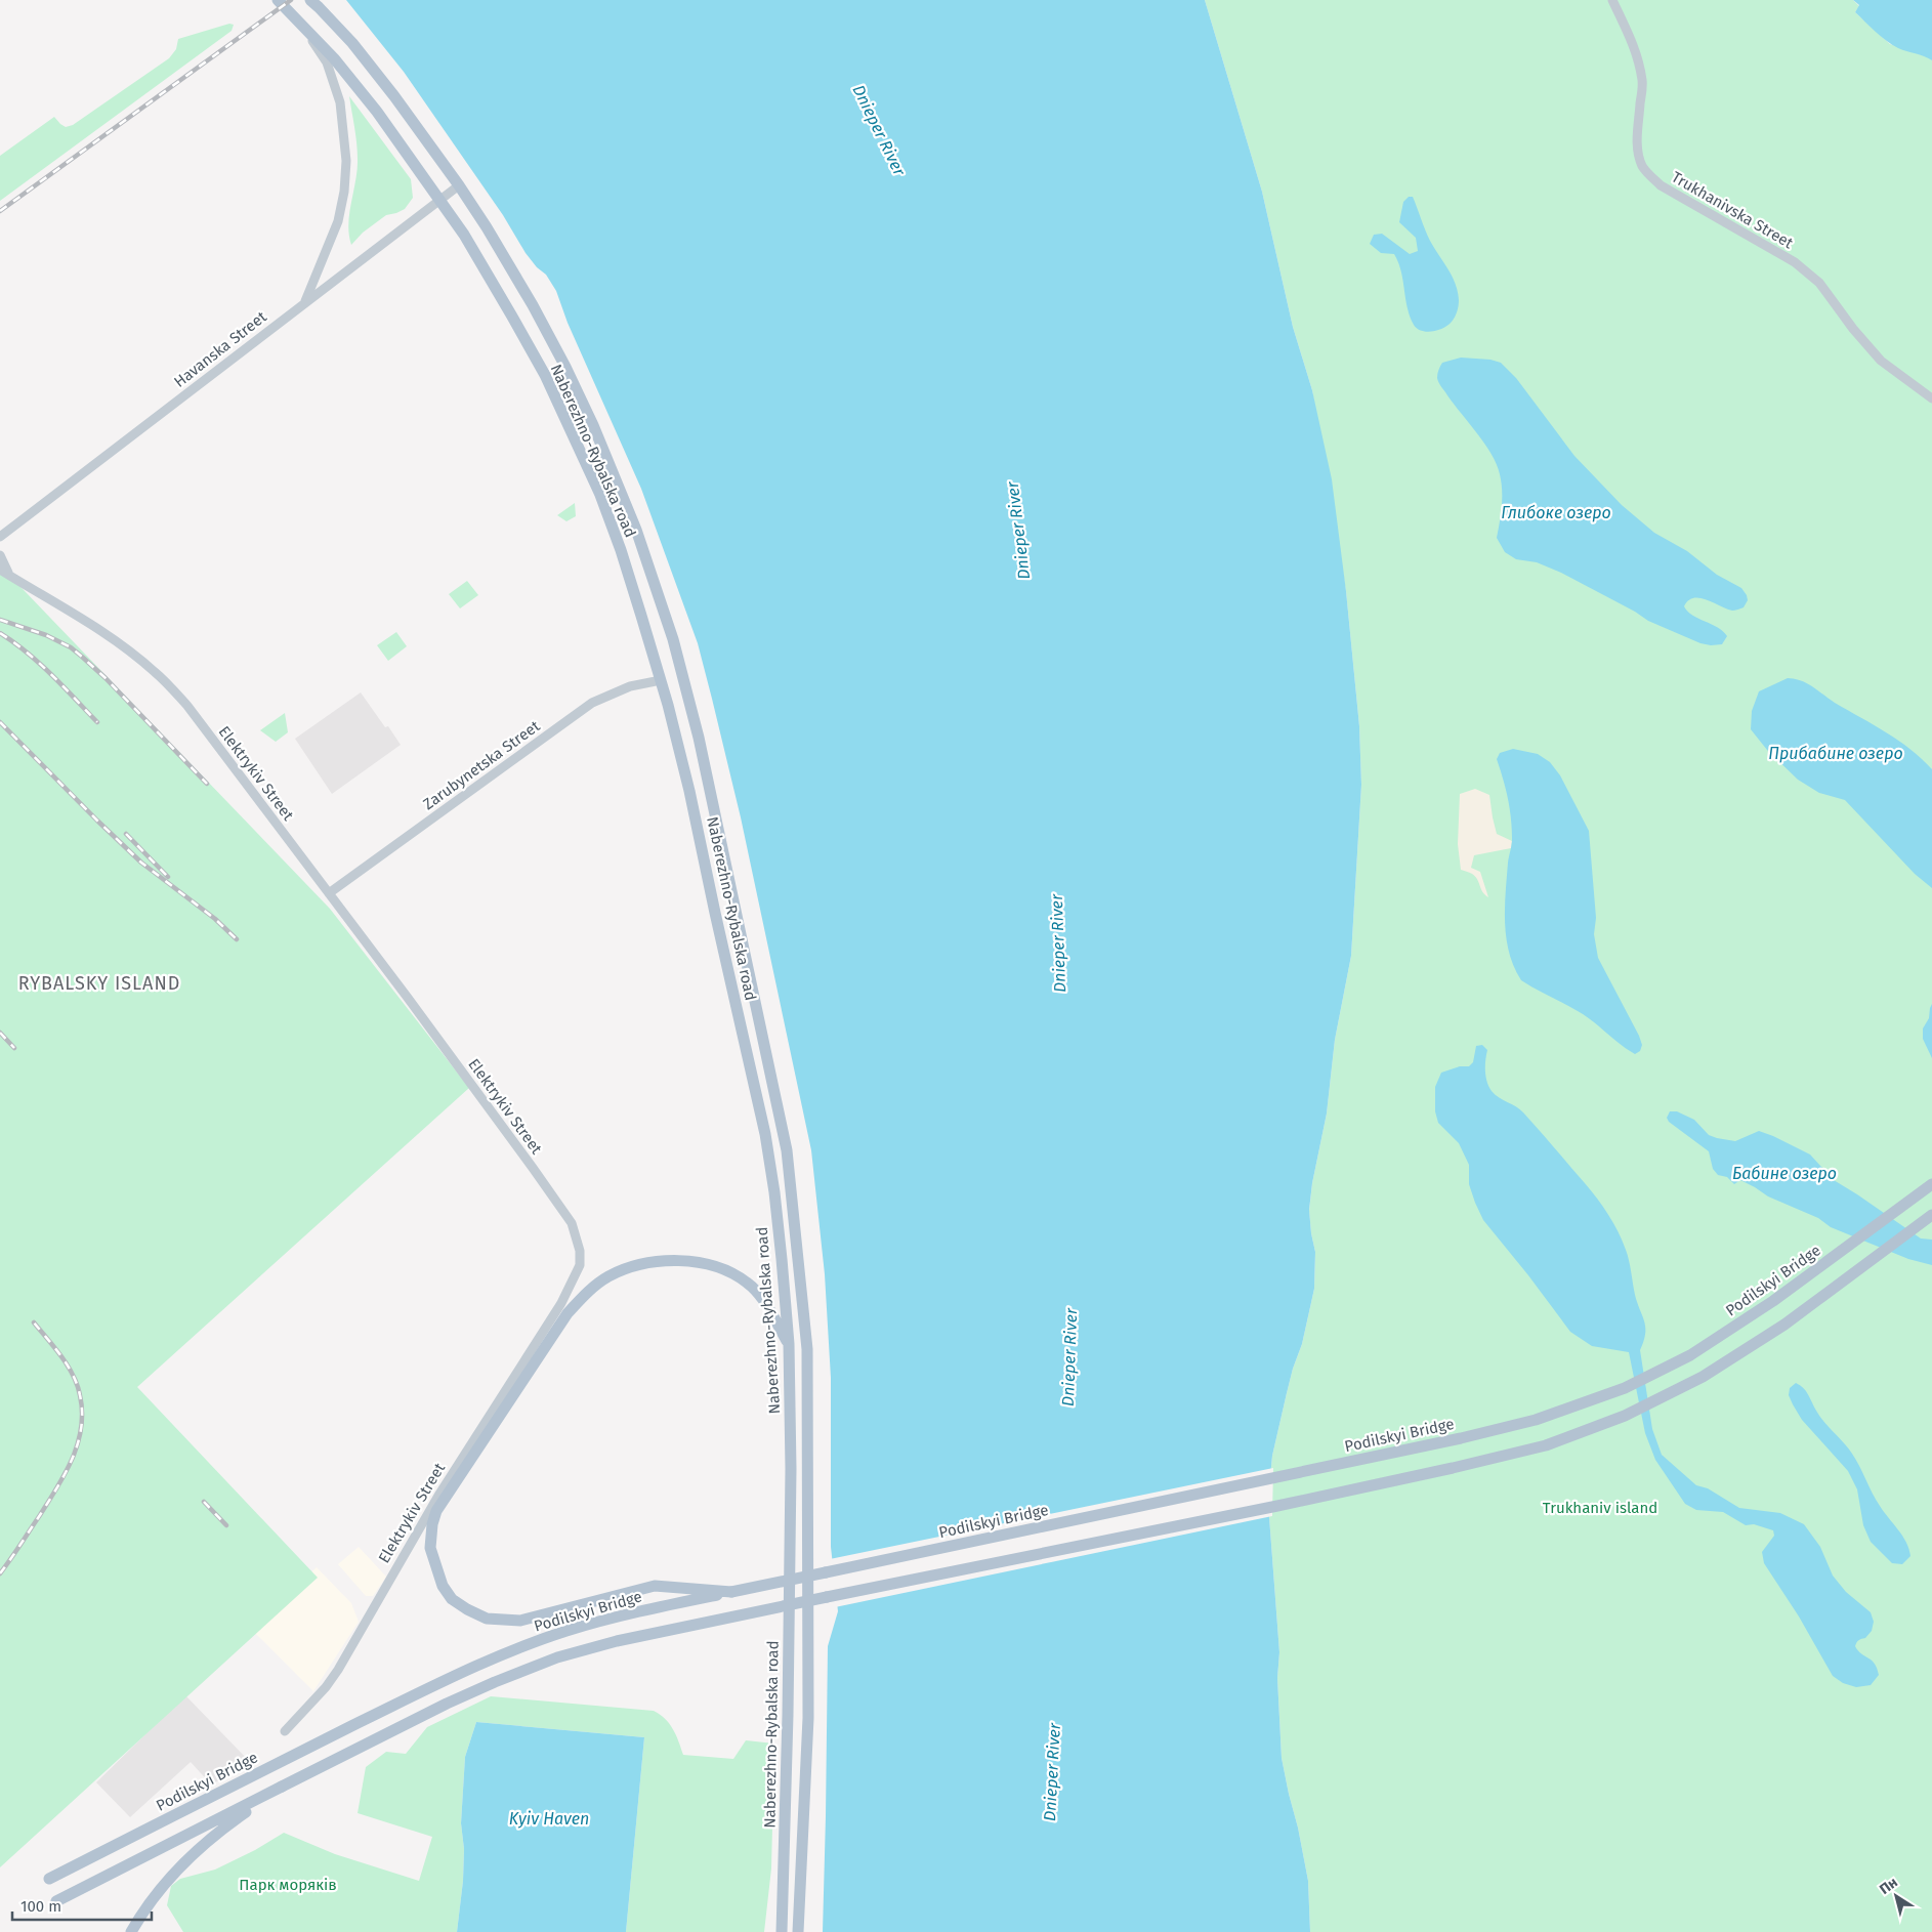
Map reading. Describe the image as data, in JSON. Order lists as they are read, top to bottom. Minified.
{"streets":{"main road":["Naberezhno-Rybalska road","Podilskyi Bridge"],"street":["Trukhanivska Street","Havanska Street","Zarubynetska Street","Elektrykiv Street"]},"crossings":[["Havanska Street","Naberezhno-Rybalska road"],["Naberezhno-Rybalska road","Zarubynetska Street"],["Zarubynetska Street","Elektrykiv Street"]],"districts":["RYBALSKY ISLAND"],"water":["Dnieper River","Глибоке озеро","Прибабине озеро","Бабине озеро","Kyiv Haven"],"parks":["Trukhaniv island","Парк моряків"],"scale_bar":"100 m","north":"top left"}
